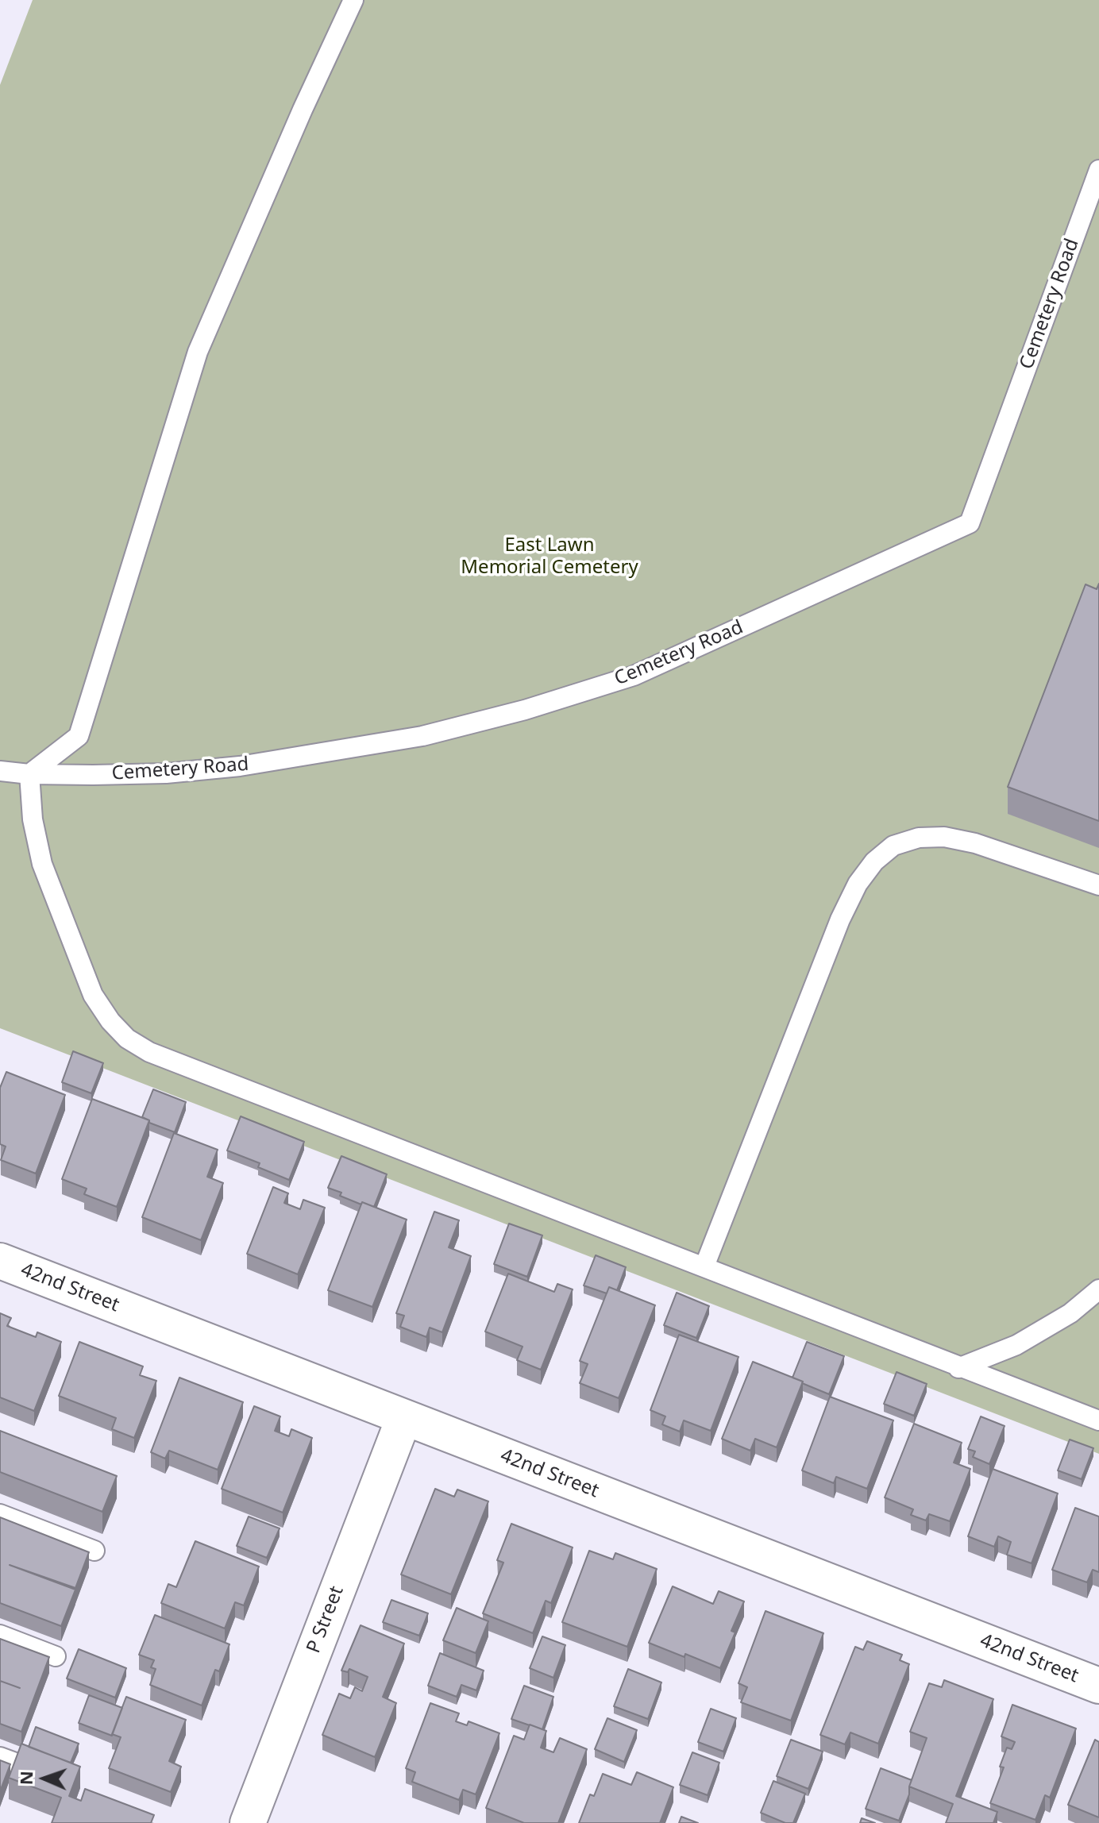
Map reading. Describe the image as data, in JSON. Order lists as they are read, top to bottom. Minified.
{"streets":{"street":["42nd Street","P Street"],"lane":["Cemetery Road"]},"crossings":[["42nd Street","P Street"]],"parks":["East Lawn Memorial Cemetery"],"north":"left"}
